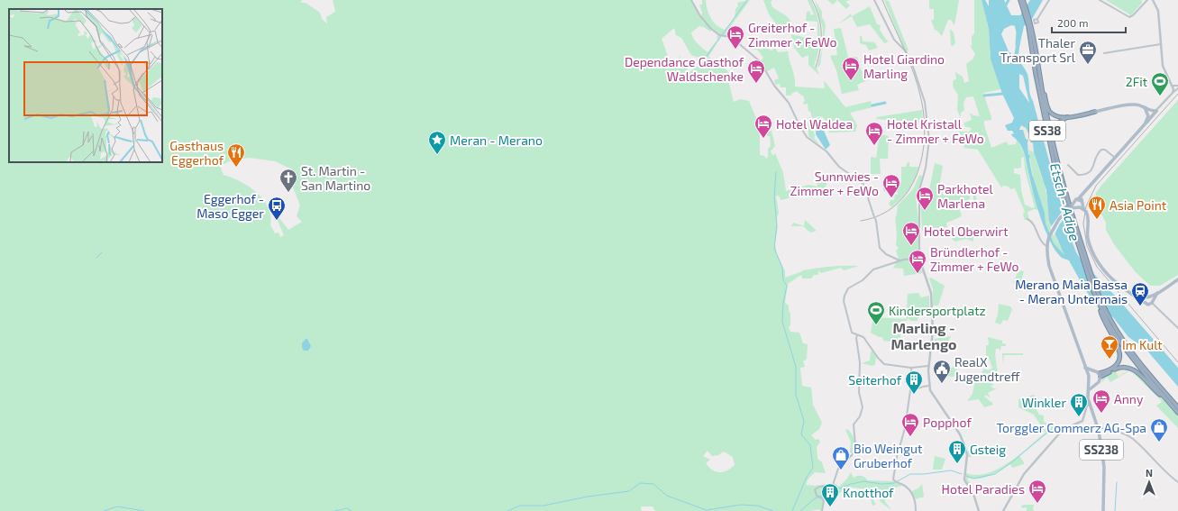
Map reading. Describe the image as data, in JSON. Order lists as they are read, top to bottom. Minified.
{"streets":{"highway":["SS38"],"main road":["SS238"]},"districts":["Marling - Marlengo"],"water":["Etsch - Adige"],"places":{"hotel":["Greiterhof - Zimmer + FeWo","Hotel Giardino Marling","Dependance Gasthof Waldschenke","Hotel Waldea","Hotel Kristall - Zimmer + FeWo","Sunnwies - Zimmer + FeWo","Parkhotel Marlena","Hotel Oberwirt","Bründlerhof - Zimmer + FeWo","Anny","Popphof","Hotel Paradies"],"office":["Thaler Transport Srl"],"sports":["2Fit","Kindersportplatz"],"place":["Meran - Merano"],"restaurant":["Gasthaus Eggerhof","Asia Point"],"church":["St. Martin - San Martino"],"bus stop":["Eggerhof - Maso Egger"],"station":["Merano Maia Bassa - Meran Untermais"],"bar":["Im Kult"],"public building":["RealX Jugendtreff"],"building":["Seiterhof","Winkler","Gsteig","Knotthof"],"shop":["Torggler Commerz AG-Spa","Bio Weingut Gruberhof"]},"scale_bar":"200 m","north":"top"}
